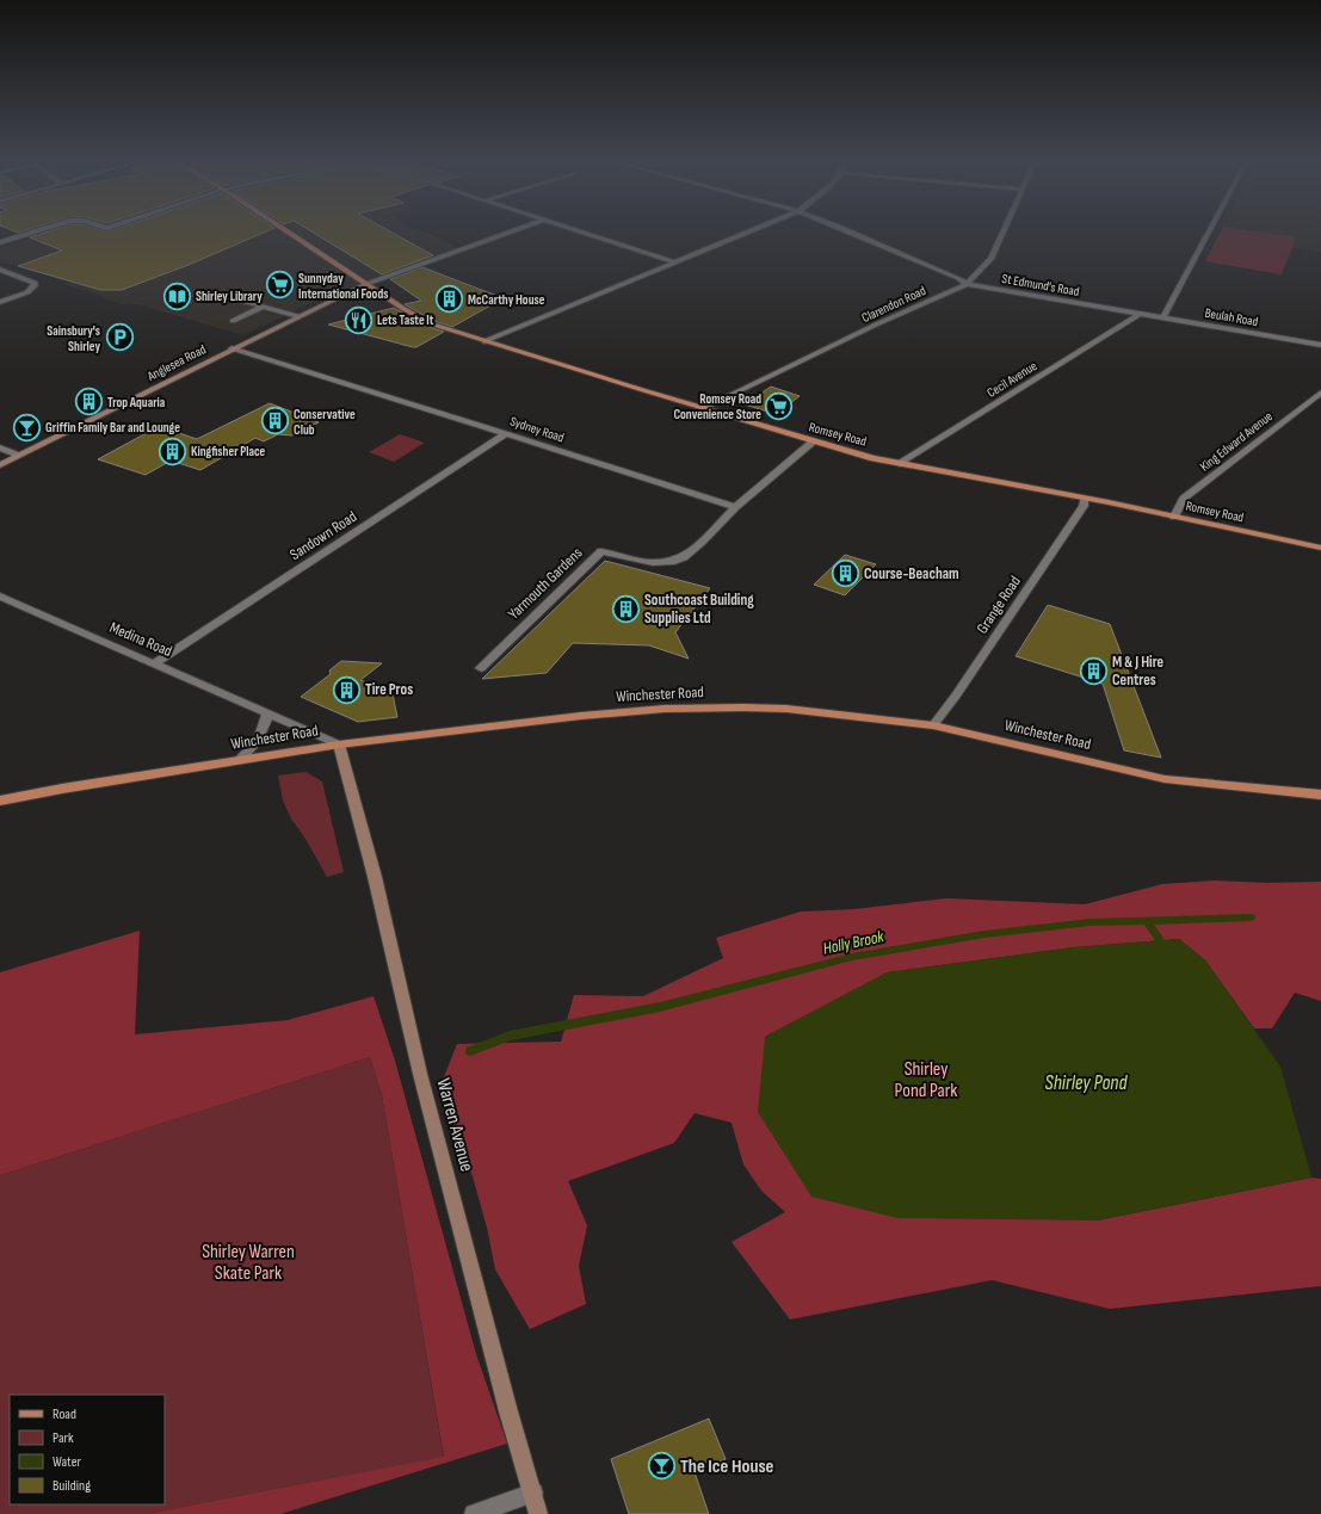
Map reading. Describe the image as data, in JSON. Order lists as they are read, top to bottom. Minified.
{"streets":{"main road":["Romsey Road","Winchester Road"],"street":["St Edmund's Road","Clarendon Road","Beulah Road","Anglesea Road","Cecil Avenue","Sydney Road","King Edward Avenue","Sandown Road","Yarmouth Gardens","Grange Road","Medina Road","Warren Avenue"]},"crossings":[["St Edmund's Road","Clarendon Road"],["St Edmund's Road","Beulah Road"],["St Edmund's Road","Cecil Avenue"],["Clarendon Road","Romsey Road"],["Beulah Road","Cecil Avenue"],["Anglesea Road","Sydney Road"],["Anglesea Road","Romsey Road"],["Cecil Avenue","Romsey Road"],["Sydney Road","Sandown Road"],["Sydney Road","Yarmouth Gardens"],["Romsey Road","King Edward Avenue"],["Romsey Road","Grange Road"],["Sandown Road","Medina Road"],["Grange Road","Winchester Road"],["Medina Road","Winchester Road"],["Medina Road","Warren Avenue"],["Winchester Road","Warren Avenue"]],"water":["Holly Brook","Shirley Pond"],"parks":["Shirley Pond Park","Shirley Warren Skate Park"],"places":{"supermarket":["Sunnyday International Foods","Romsey Road Convenience Store"],"library":["Shirley Library"],"building":["McCarthy House","Trop Aquaria","Conservative Club","Kingfisher Place","Course-Beacham","Southcoast Building Supplies Ltd","M & J Hire Centres","Tire Pros"],"restaurant":["Lets Taste It"],"parking":["Sainsbury's Shirley"],"bar":["Griffin Family Bar and Lounge","The Ice House"]},"legend":["Road","Park","Water","Building"]}
